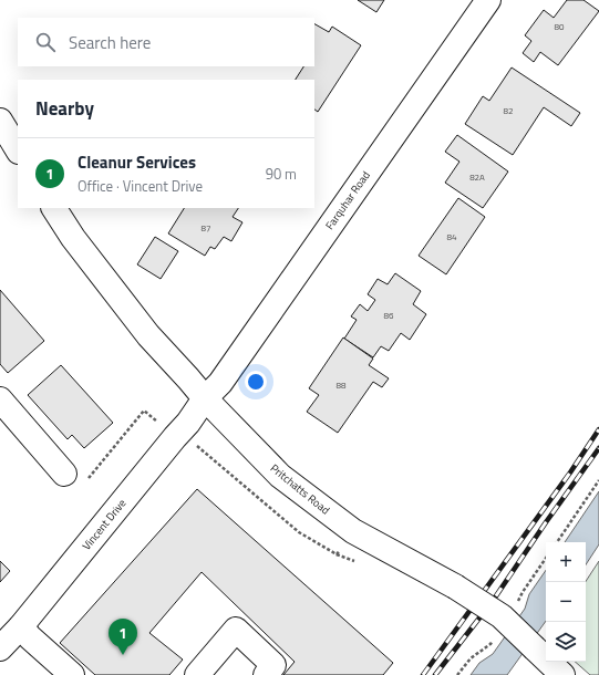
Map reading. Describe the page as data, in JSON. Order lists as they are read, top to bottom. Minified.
{"streets":{"street":["Farquhar Road","Pritchatts Road","Vincent Drive"]},"crossings":[["Farquhar Road","Pritchatts Road"],["Farquhar Road","Vincent Drive"],["Pritchatts Road","Vincent Drive"]],"house_numbers":["80","82","82A","87","84","86","88"],"page":{"search":"Search here","heading":"Nearby","list":[{"mark":"1","name":"Cleanur Services","note":"Office · Vincent Drive","value":"90 m"}],"map_buttons":["+","−"],"pins":"1"}}
